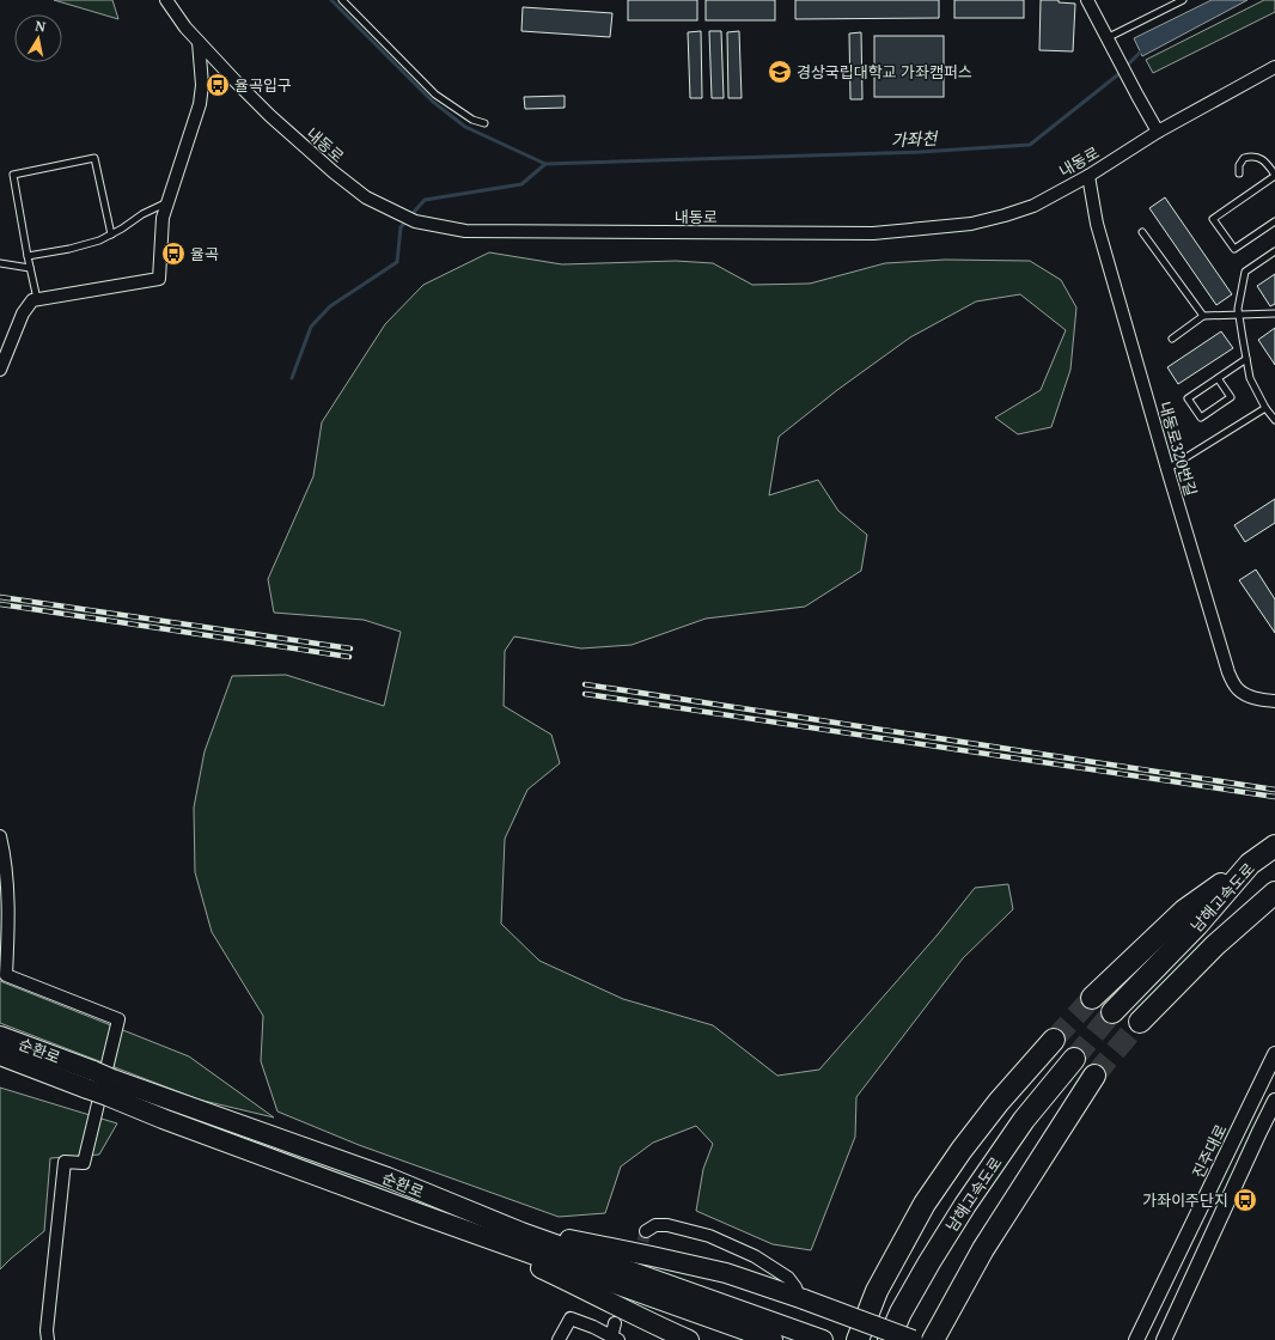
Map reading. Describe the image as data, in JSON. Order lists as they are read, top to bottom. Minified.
{"streets":{"highway":["남해고속도로","순환로"],"street":["내동로","내동로320번길","진주대로"]},"crossings":[["내동로","내동로320번길"]],"water":["가좌천"],"places":{"school or university":["경상국립대학교 가좌캠퍼스"],"bus stop":["율곡입구","율곡","가좌이주단지"]},"north":"top"}
